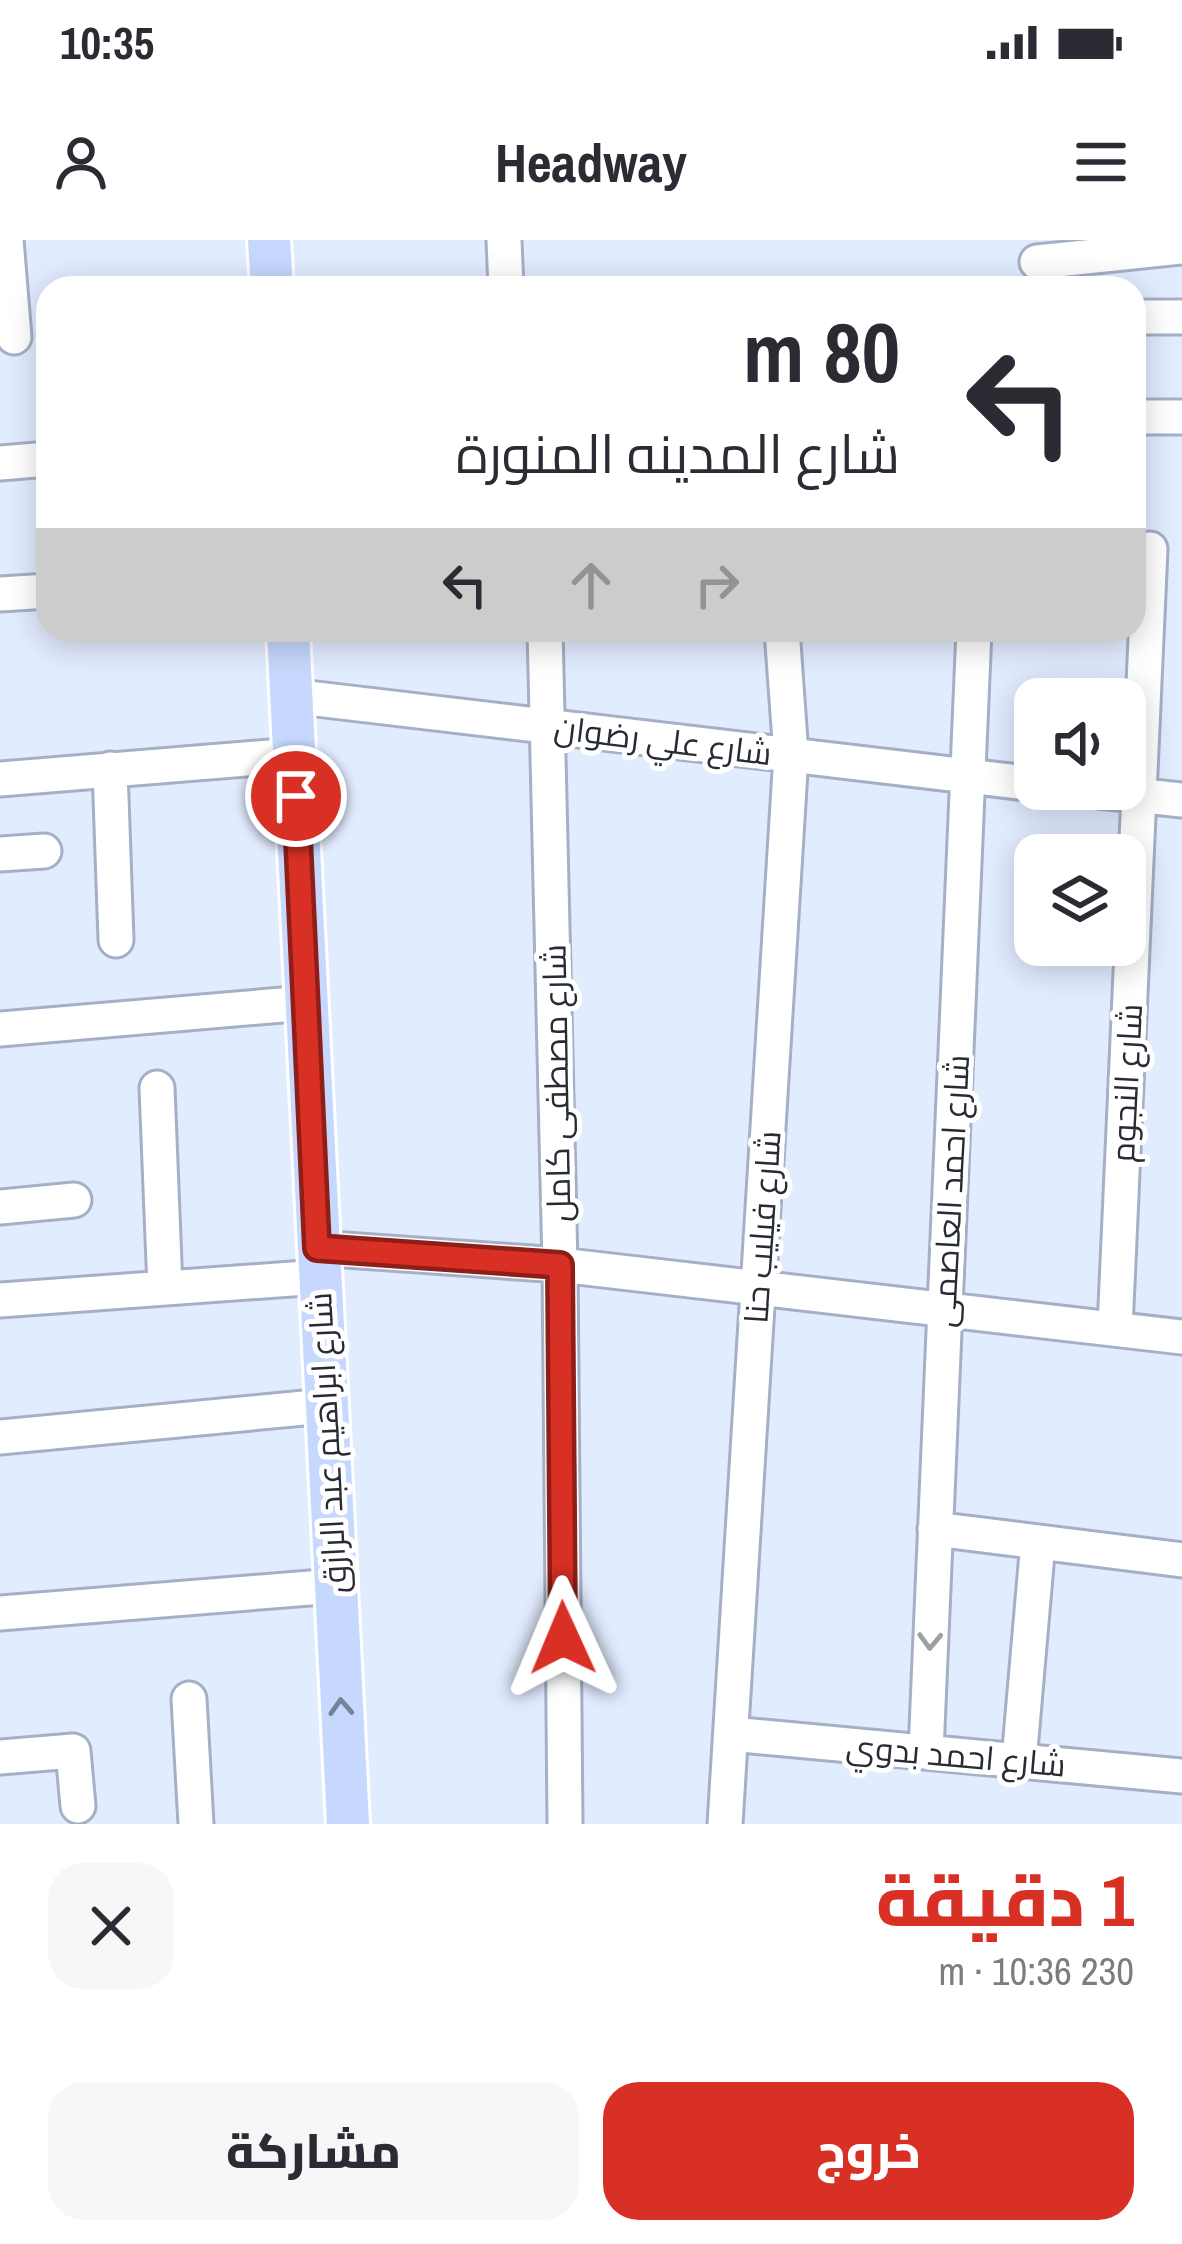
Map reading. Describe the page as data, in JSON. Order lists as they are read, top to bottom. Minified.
{"streets":{"main road":["شارع ابراهيم عبد الرازق"],"street":["شارع علي رضوان","شارع مصطفى كامل","شارع النجوم","شارع احمد العاصمى","شارع فيليب حنا","شارع احمد بدوي"]},"crossings":[["شارع علي رضوان","شارع مصطفى كامل"],["شارع علي رضوان","شارع احمد العاصمى"],["شارع علي رضوان","شارع فيليب حنا"],["شارع علي رضوان","شارع ابراهيم عبد الرازق"],["شارع احمد العاصمى","شارع احمد بدوي"],["شارع فيليب حنا","شارع احمد بدوي"]],"page":{"status":"10:35","header":"Headway","turn":["80 m","شارع المدينه المنورة"],"heading":["1 دقيقة","230 m · 10:36"],"buttons":["خروج","مشاركة"]}}
